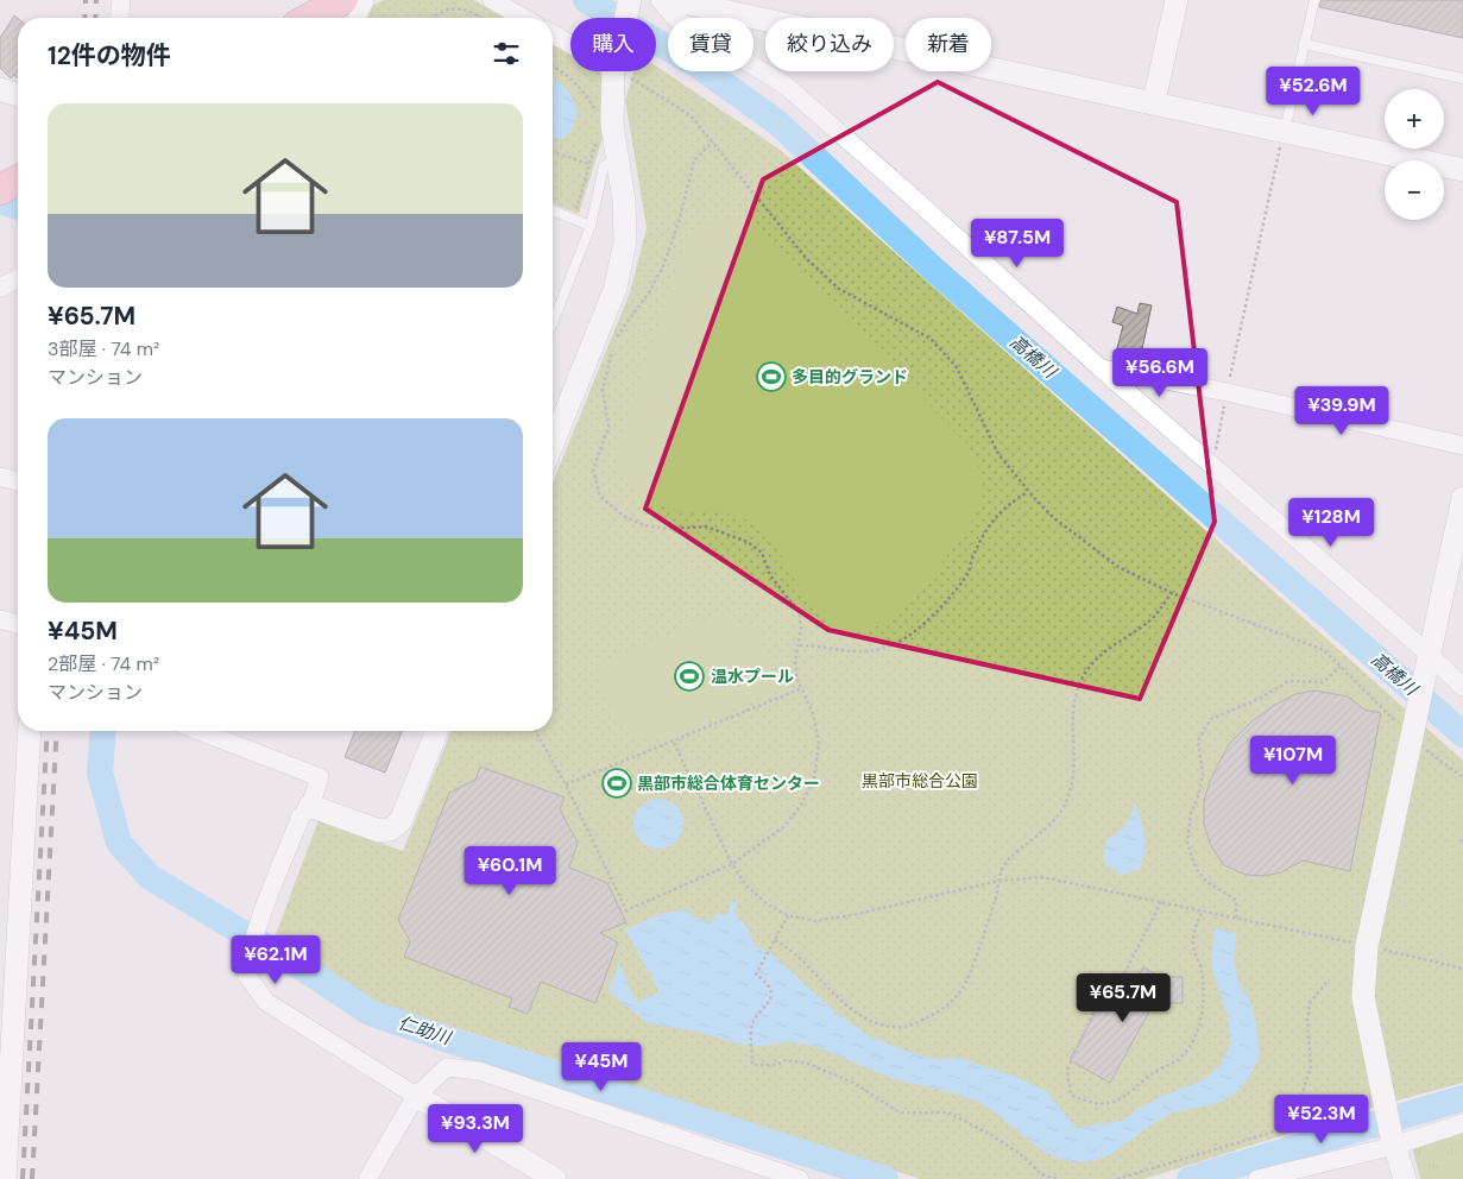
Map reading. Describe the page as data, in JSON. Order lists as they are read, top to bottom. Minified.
{"water":["高橋川","仁助川"],"parks":["黒部市総合公園"],"places":{"sports":["多目的グランド","温水プール","黒部市総合体育センター"]},"page":{"chip":["購入","賃貸","絞り込み","新着"],"heading":"12件の物件","price":["¥52.6M","¥87.5M","¥56.6M","¥39.9M","¥128M","¥107M","¥60.1M","¥62.1M","¥65.7M","¥45M","¥52.3M","¥93.3M"],"map_buttons":["+","−"],"list":[{"name":"¥65.7M","note":"3部屋 · 74 m² · マンション"},{"name":"¥45M","note":"2部屋 · 74 m² · マンション"}]}}
